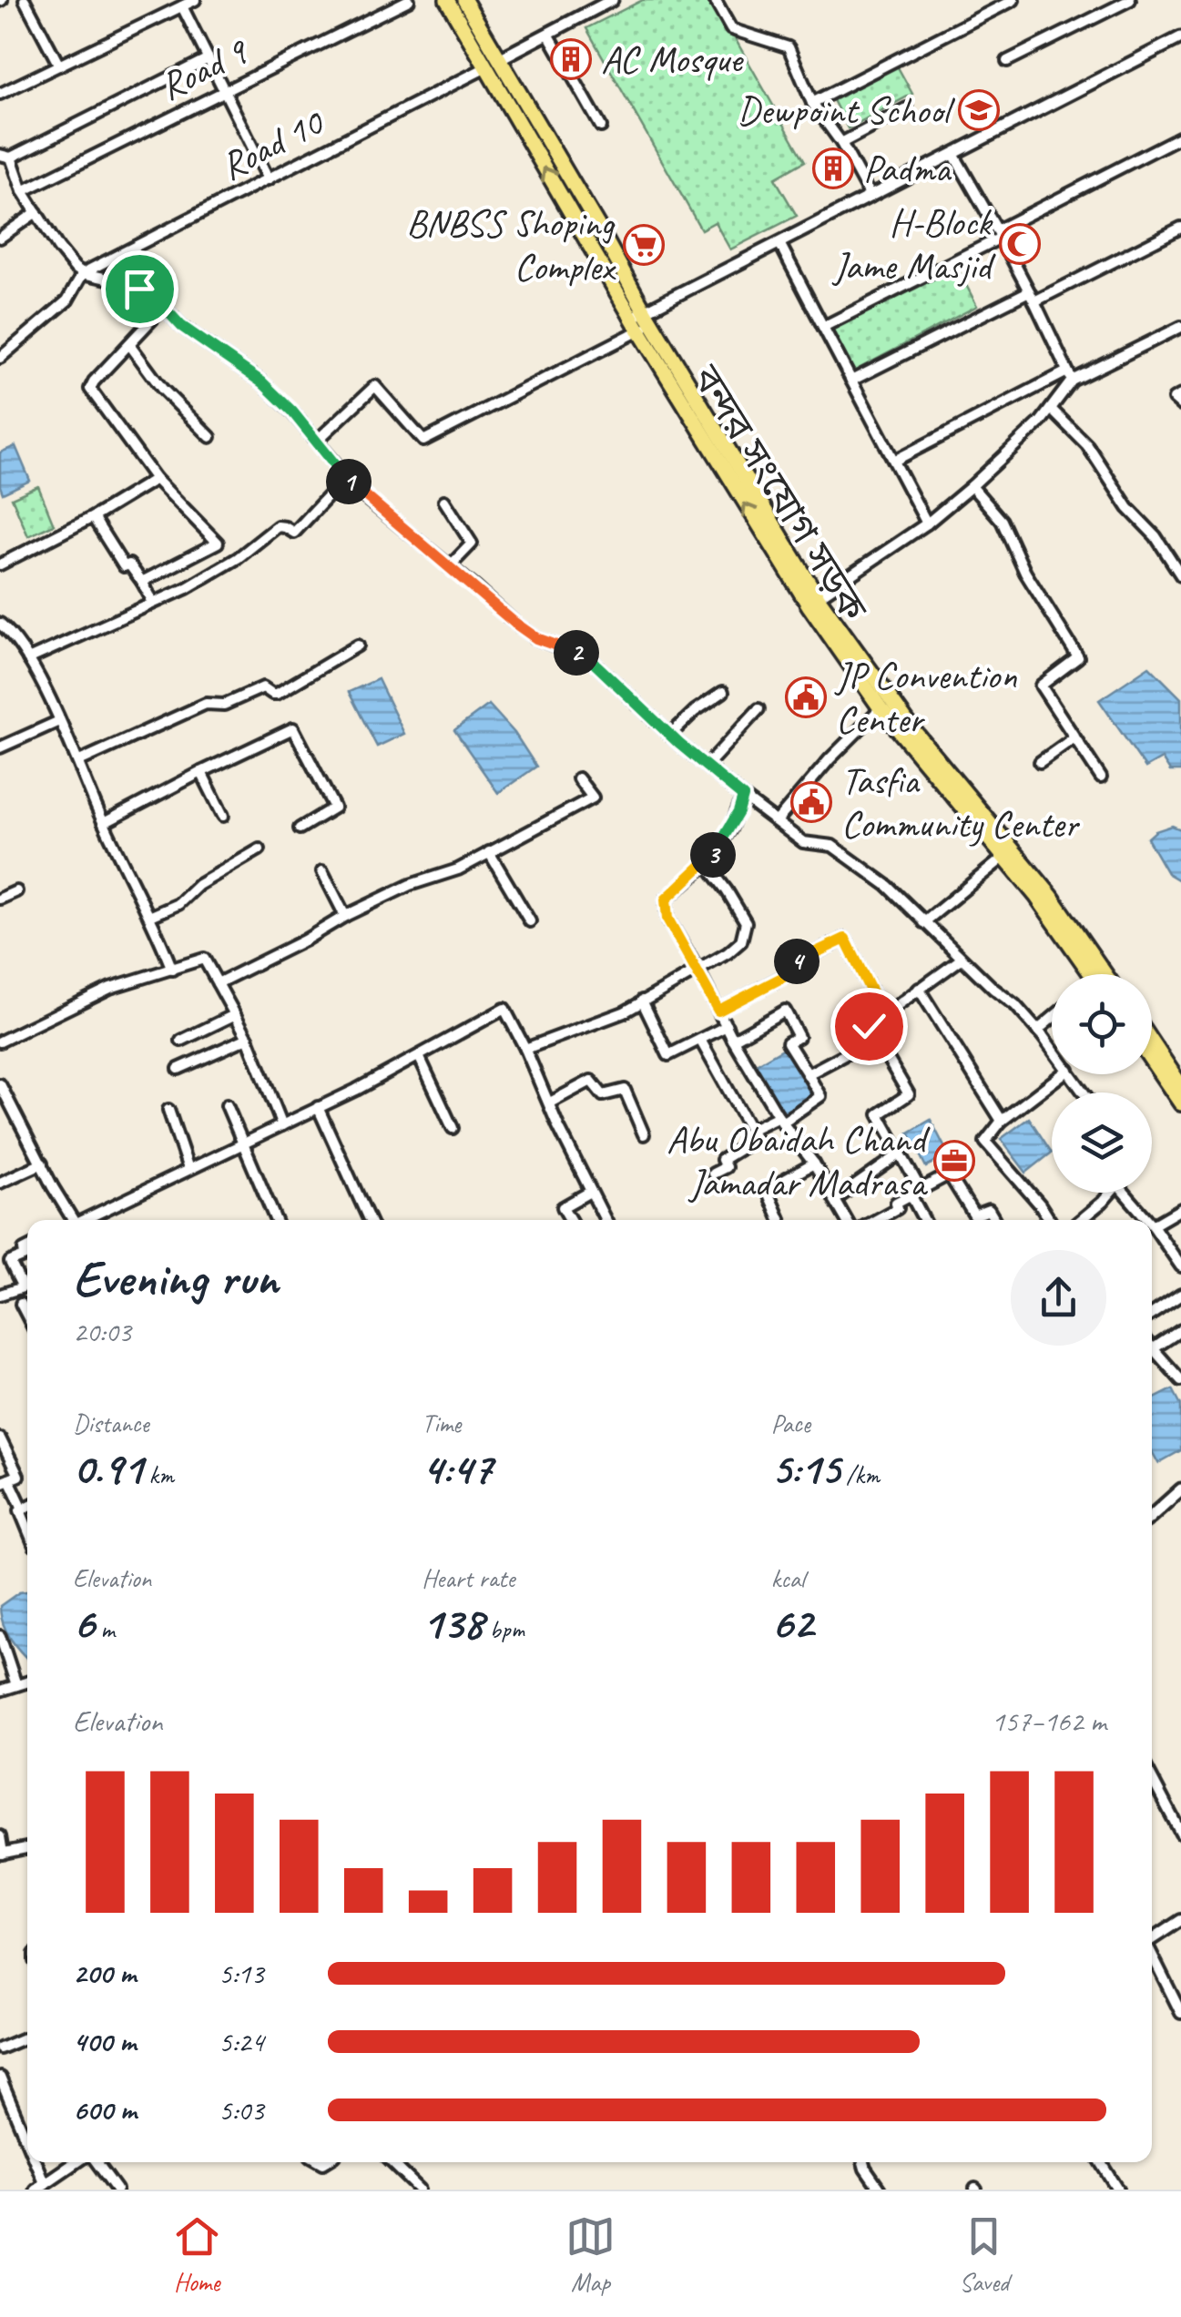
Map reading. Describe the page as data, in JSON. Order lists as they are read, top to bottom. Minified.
{"streets":{"highway":["বন্দর সংযোগ সড়ক"],"street":["Road 9","Road 10"]},"crossings":[["Road 10","বন্দর সংযোগ সড়ক"]],"places":{"building":["AC Mosque","Padma"],"school or university":["Dewpoint School"],"mosque":["H-Block Jame Masjid"],"supermarket":["BNBSS Shoping Complex"],"public building":["JP Convention Center","Tasfia Community Center"],"office":["Abu Obaidah Chand Jamadar Madrasa"]},"page":{"pins":["1","2","3","4"],"heading":["Evening run","20:03"],"stats":[["Distance","0.91 km"],["Time","4:47"],["Pace","5:15 /km"],["Elevation","6 m"],["Heart rate","138 bpm"],["kcal","62"]],"chart":["Elevation","157–162 m"],"list":[{"name":"200 m","note":"5:13"},{"name":"400 m","note":"5:24"},{"name":"600 m","note":"5:03"}],"tabs":["Home","Map","Saved"]}}
